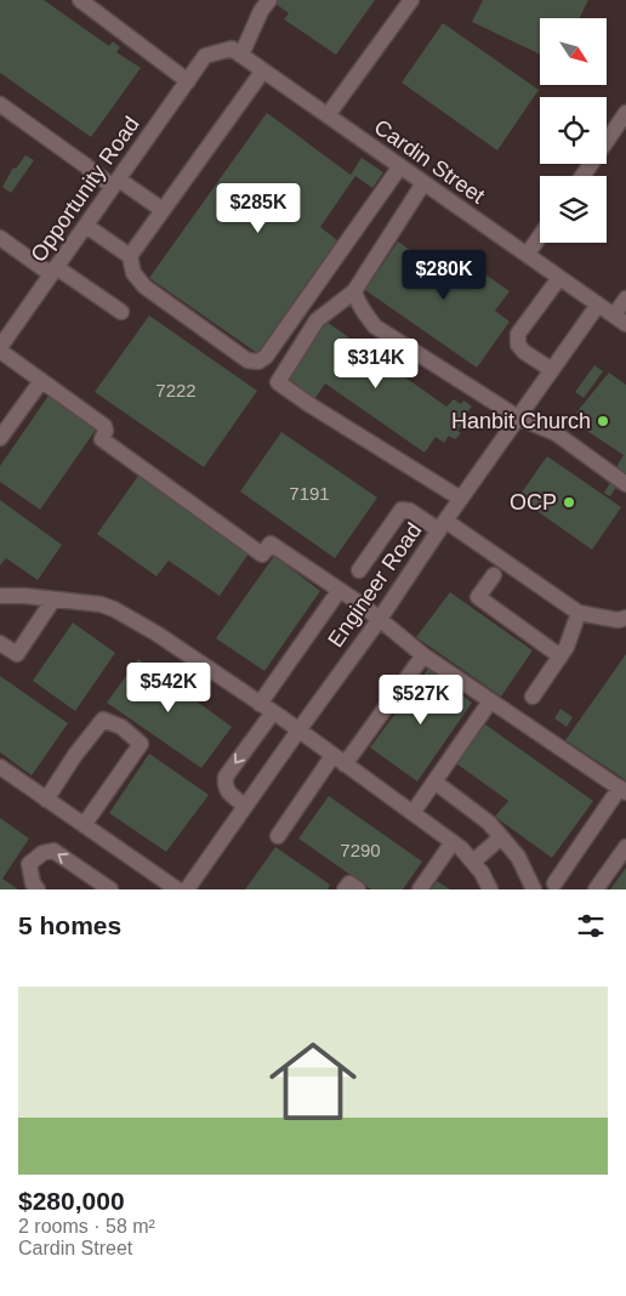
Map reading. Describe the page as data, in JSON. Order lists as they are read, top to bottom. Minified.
{"streets":{"street":["Cardin Street","Opportunity Road","Engineer Road"]},"crossings":[["Cardin Street","Opportunity Road"],["Cardin Street","Engineer Road"]],"places":["Hanbit Church","OCP"],"house_numbers":["7222","7191","7290"],"north":"bottom right","page":{"price":["$285K","$280K","$314K","$542K","$527K"],"heading":"5 homes","list":[{"name":"$280,000","note":"2 rooms · 58 m² · Cardin Street"}]}}
